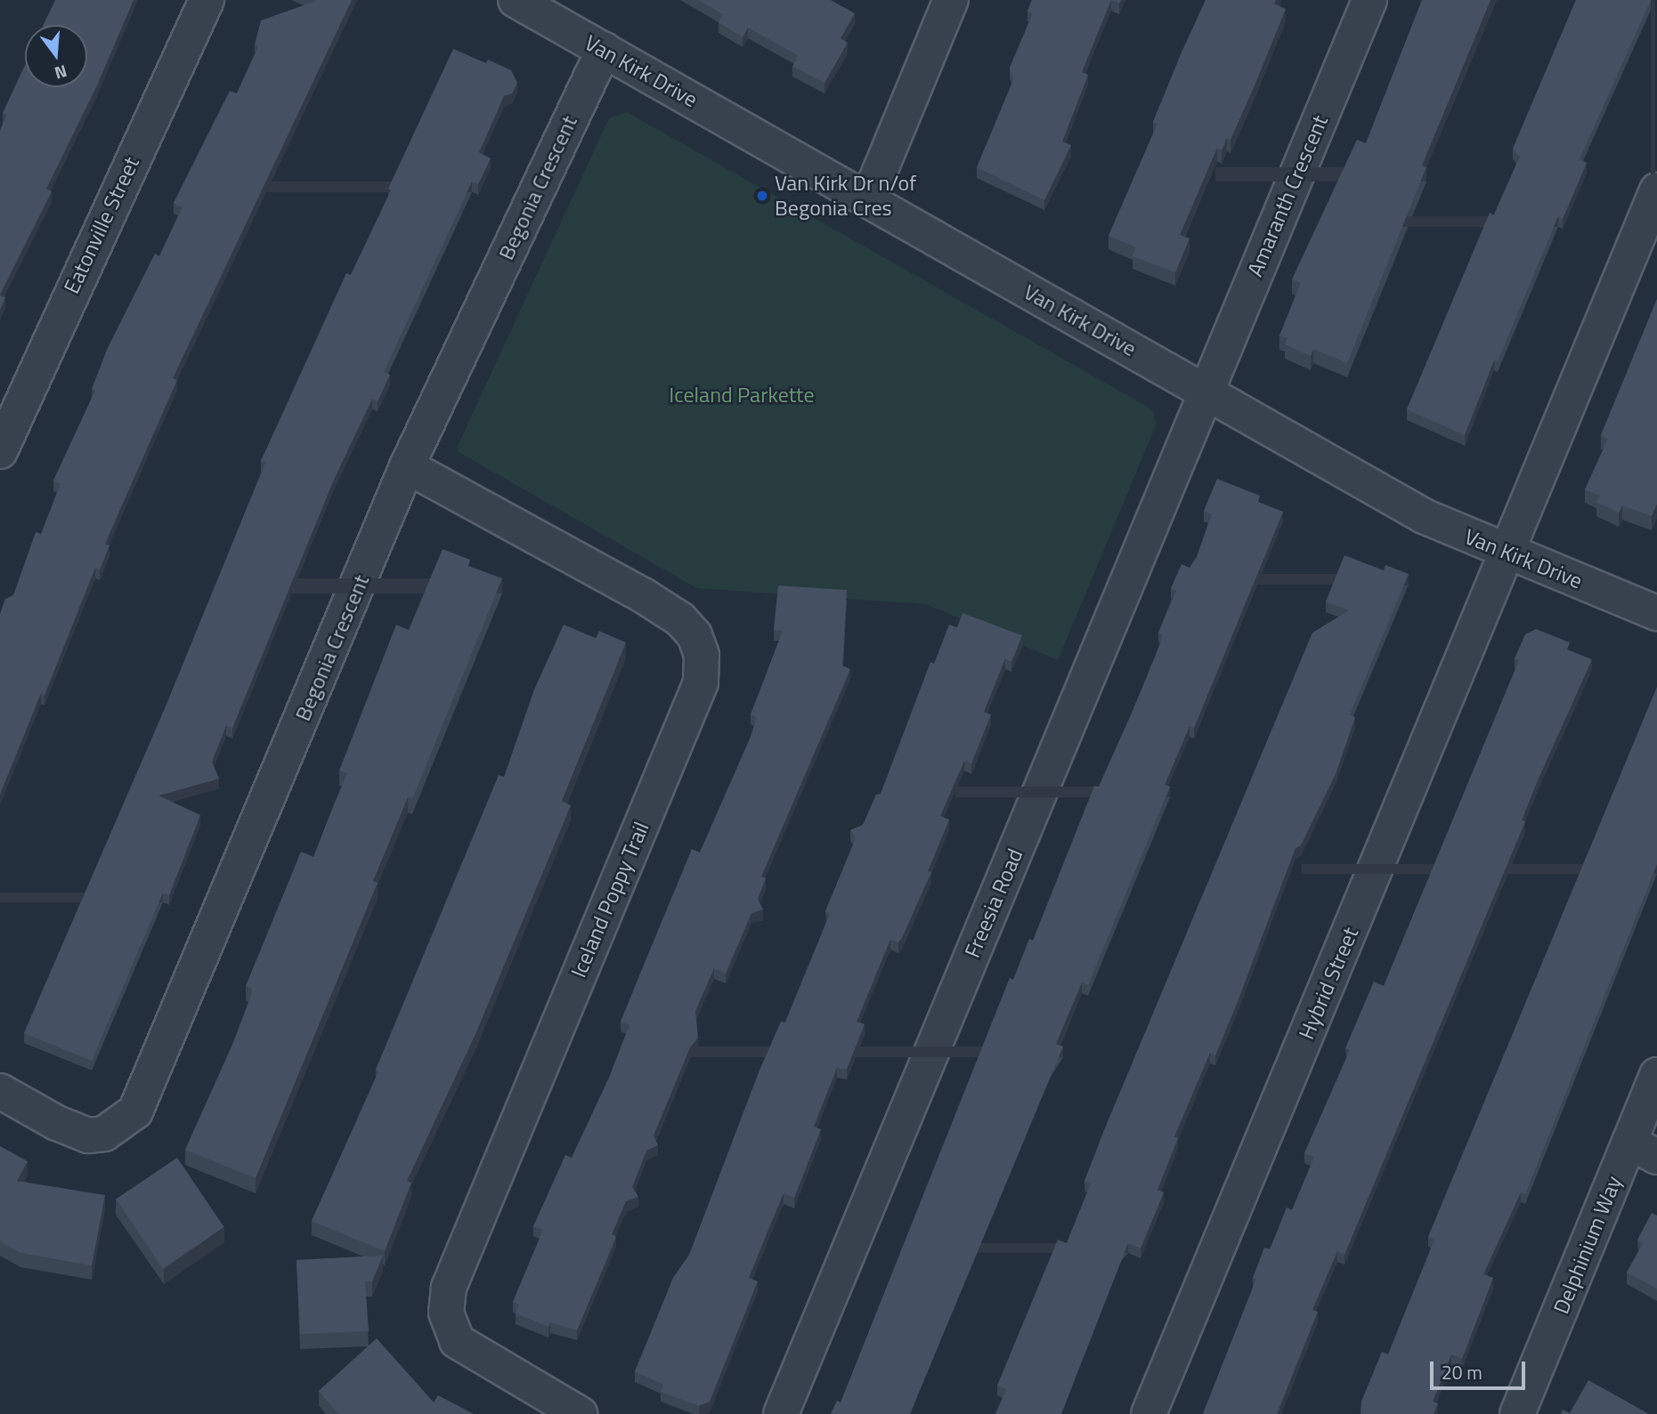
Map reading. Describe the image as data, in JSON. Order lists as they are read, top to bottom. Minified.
{"streets":{"street":["Van Kirk Drive","Begonia Crescent","Amaranth Crescent","Eatonville Street","Iceland Poppy Trail","Freesia Road","Hybrid Street","Delphinium Way"]},"crossings":[["Van Kirk Drive","Begonia Crescent"],["Van Kirk Drive","Amaranth Crescent"],["Van Kirk Drive","Freesia Road"],["Van Kirk Drive","Hybrid Street"],["Begonia Crescent","Iceland Poppy Trail"],["Amaranth Crescent","Freesia Road"]],"parks":["Iceland Parkette"],"places":["Van Kirk Dr n/of Begonia Cres"],"scale_bar":"20 m","north":"bottom"}
